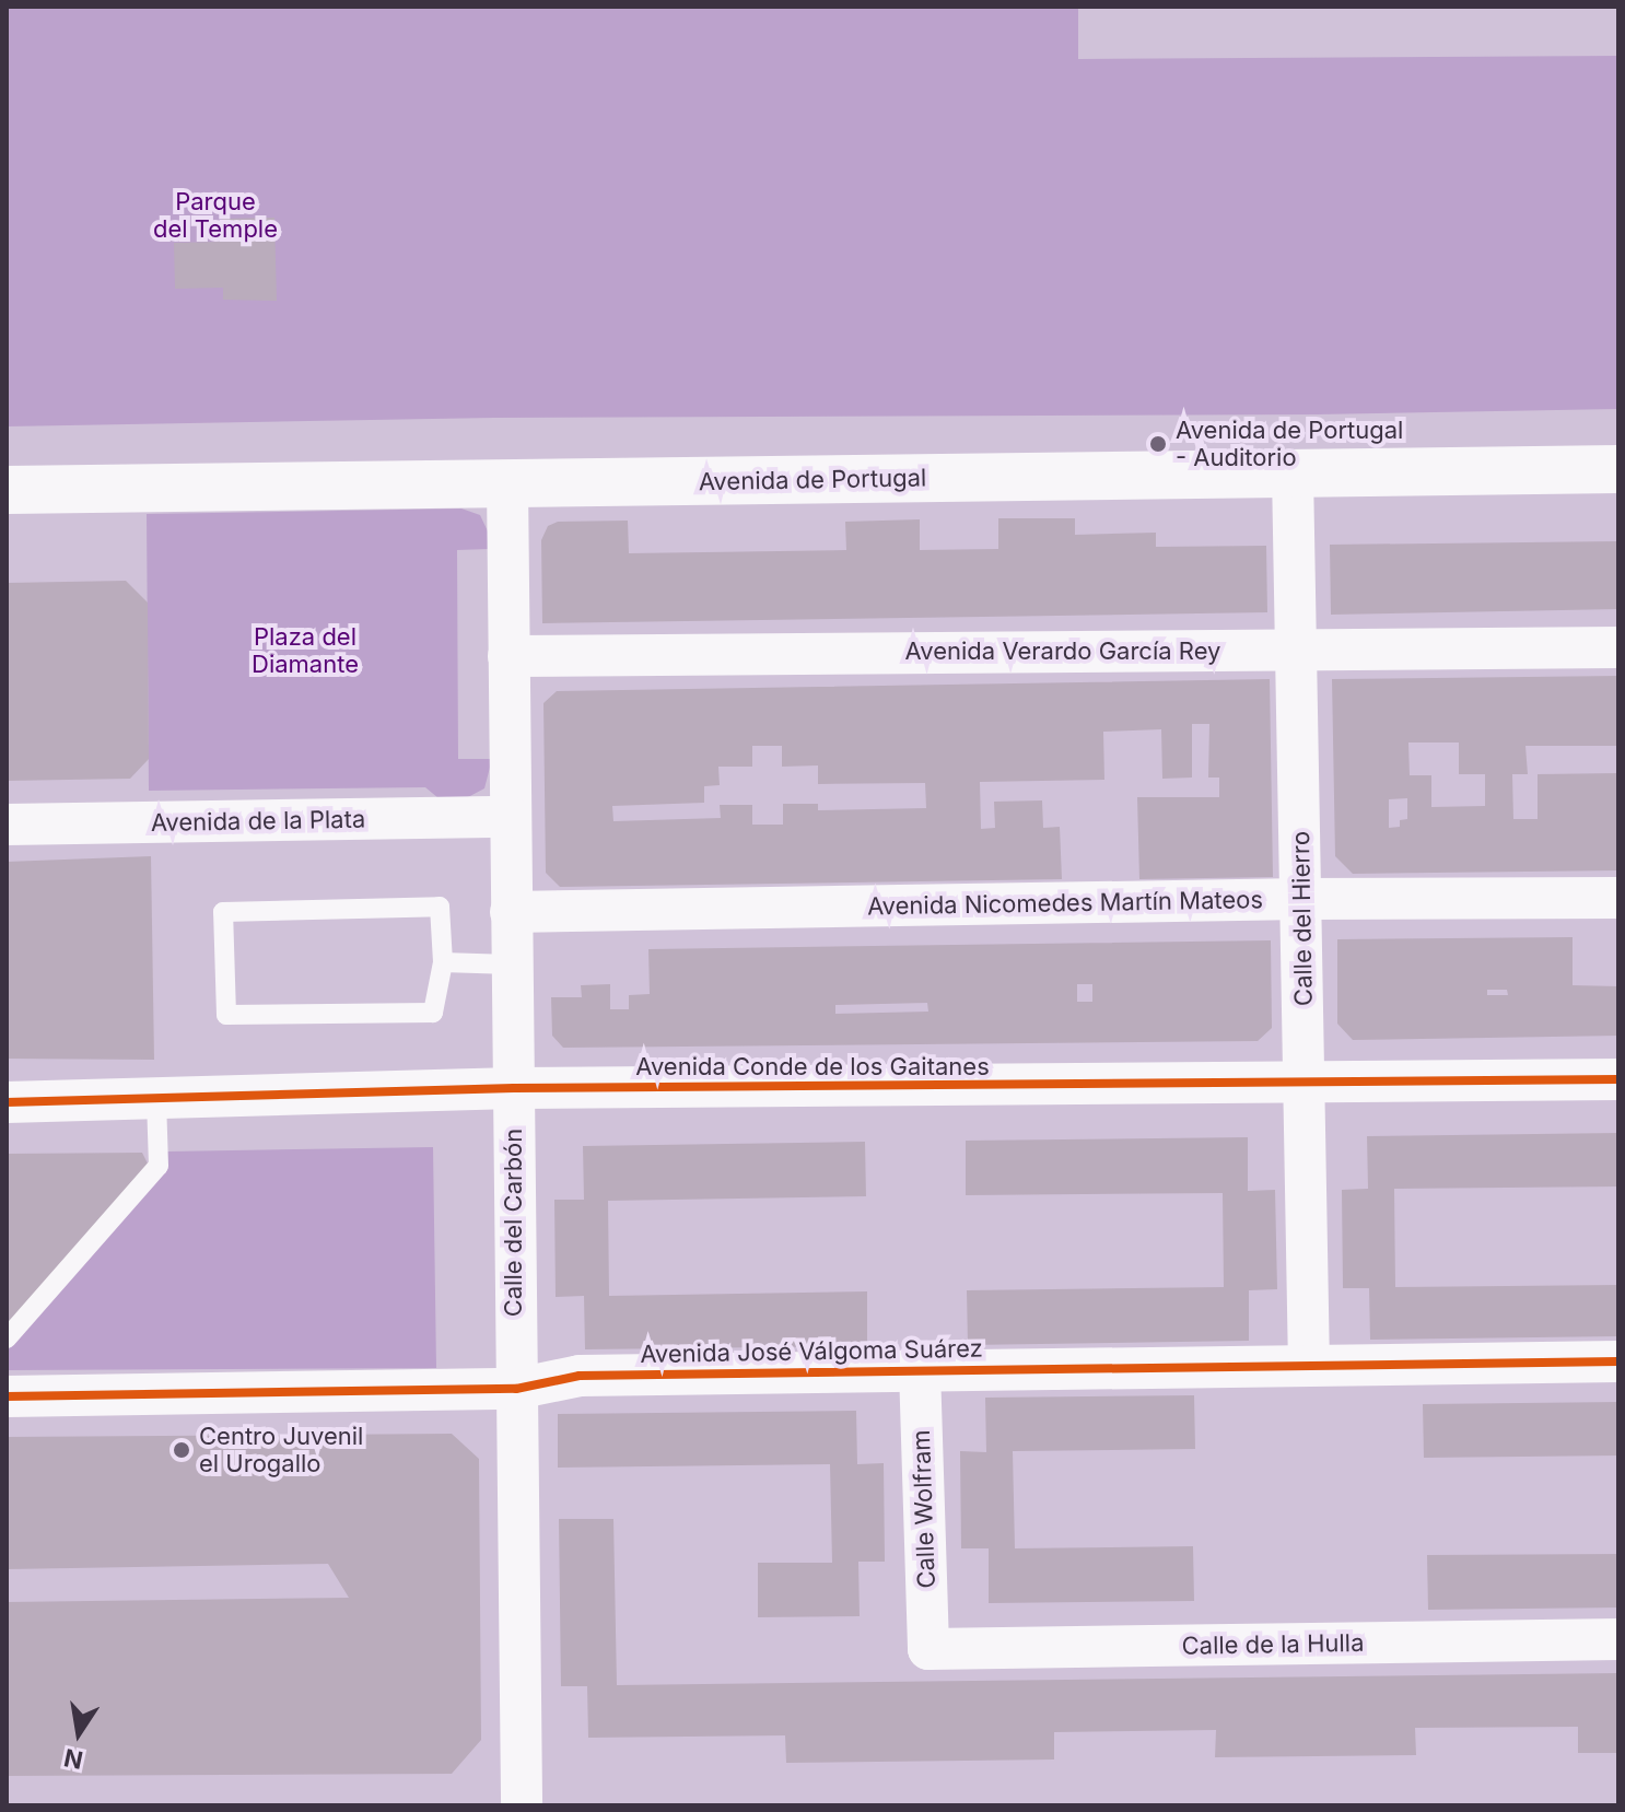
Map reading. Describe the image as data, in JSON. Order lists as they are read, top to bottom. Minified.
{"streets":{"main road":["Avenida de Portugal"],"street":["Avenida Verardo García Rey","Avenida de la Plata","Avenida Nicomedes Martín Mateos","Calle del Hierro","Avenida Conde de los Gaitanes","Calle del Carbón","Avenida José Válgoma Suárez","Calle Wolfram","Calle de la Hulla"]},"crossings":[["Avenida de Portugal","Calle del Hierro"],["Avenida de Portugal","Calle del Carbón"],["Avenida Verardo García Rey","Calle del Hierro"],["Avenida Verardo García Rey","Calle del Carbón"],["Avenida de la Plata","Calle del Carbón"],["Avenida Nicomedes Martín Mateos","Calle del Hierro"],["Avenida Nicomedes Martín Mateos","Calle del Carbón"],["Calle del Hierro","Avenida Conde de los Gaitanes"],["Calle del Hierro","Avenida José Válgoma Suárez"],["Avenida Conde de los Gaitanes","Calle del Carbón"],["Calle del Carbón","Avenida José Válgoma Suárez"],["Avenida José Válgoma Suárez","Calle Wolfram"],["Calle Wolfram","Calle de la Hulla"]],"parks":["Parque del Temple","Plaza del Diamante"],"places":["Avenida de Portugal - Auditorio","Centro Juvenil el Urogallo"],"north":"bottom"}
